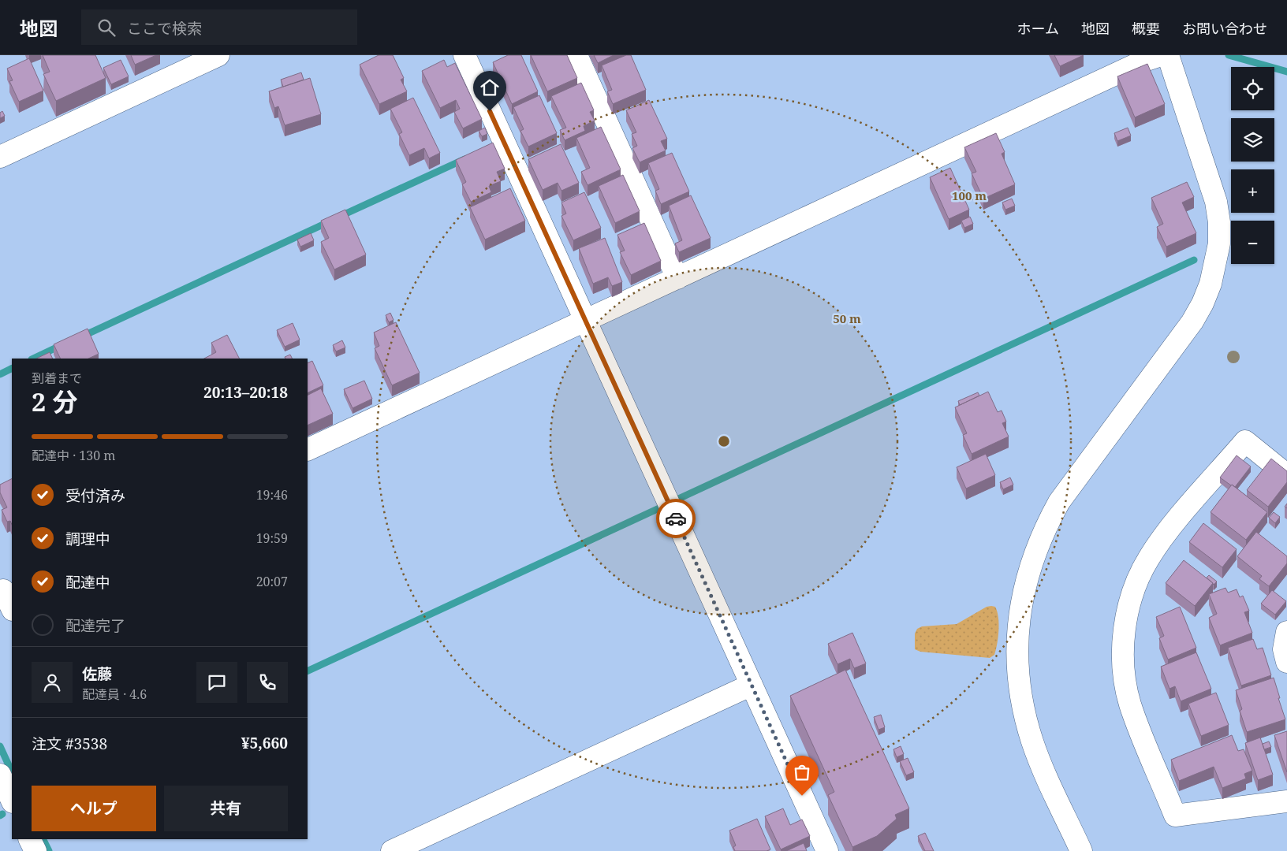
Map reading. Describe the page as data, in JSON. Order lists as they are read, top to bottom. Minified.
{"page":{"header":"地図","search":"ここで検索","nav":["ホーム","地図","概要","お問い合わせ"],"map_buttons":["+","−"],"heading":["2 分","到着まで","20:13–20:18"],"panel":["佐藤","配達員 · 4.6","注文 #3538","¥5,660"],"bar":"配達中 · 130 m","list":[["受付済み","19:46"],["調理中","19:59"],["配達中","20:07"],"配達完了"],"buttons":["ヘルプ","共有"]},"rings":["100 m","50 m"]}
